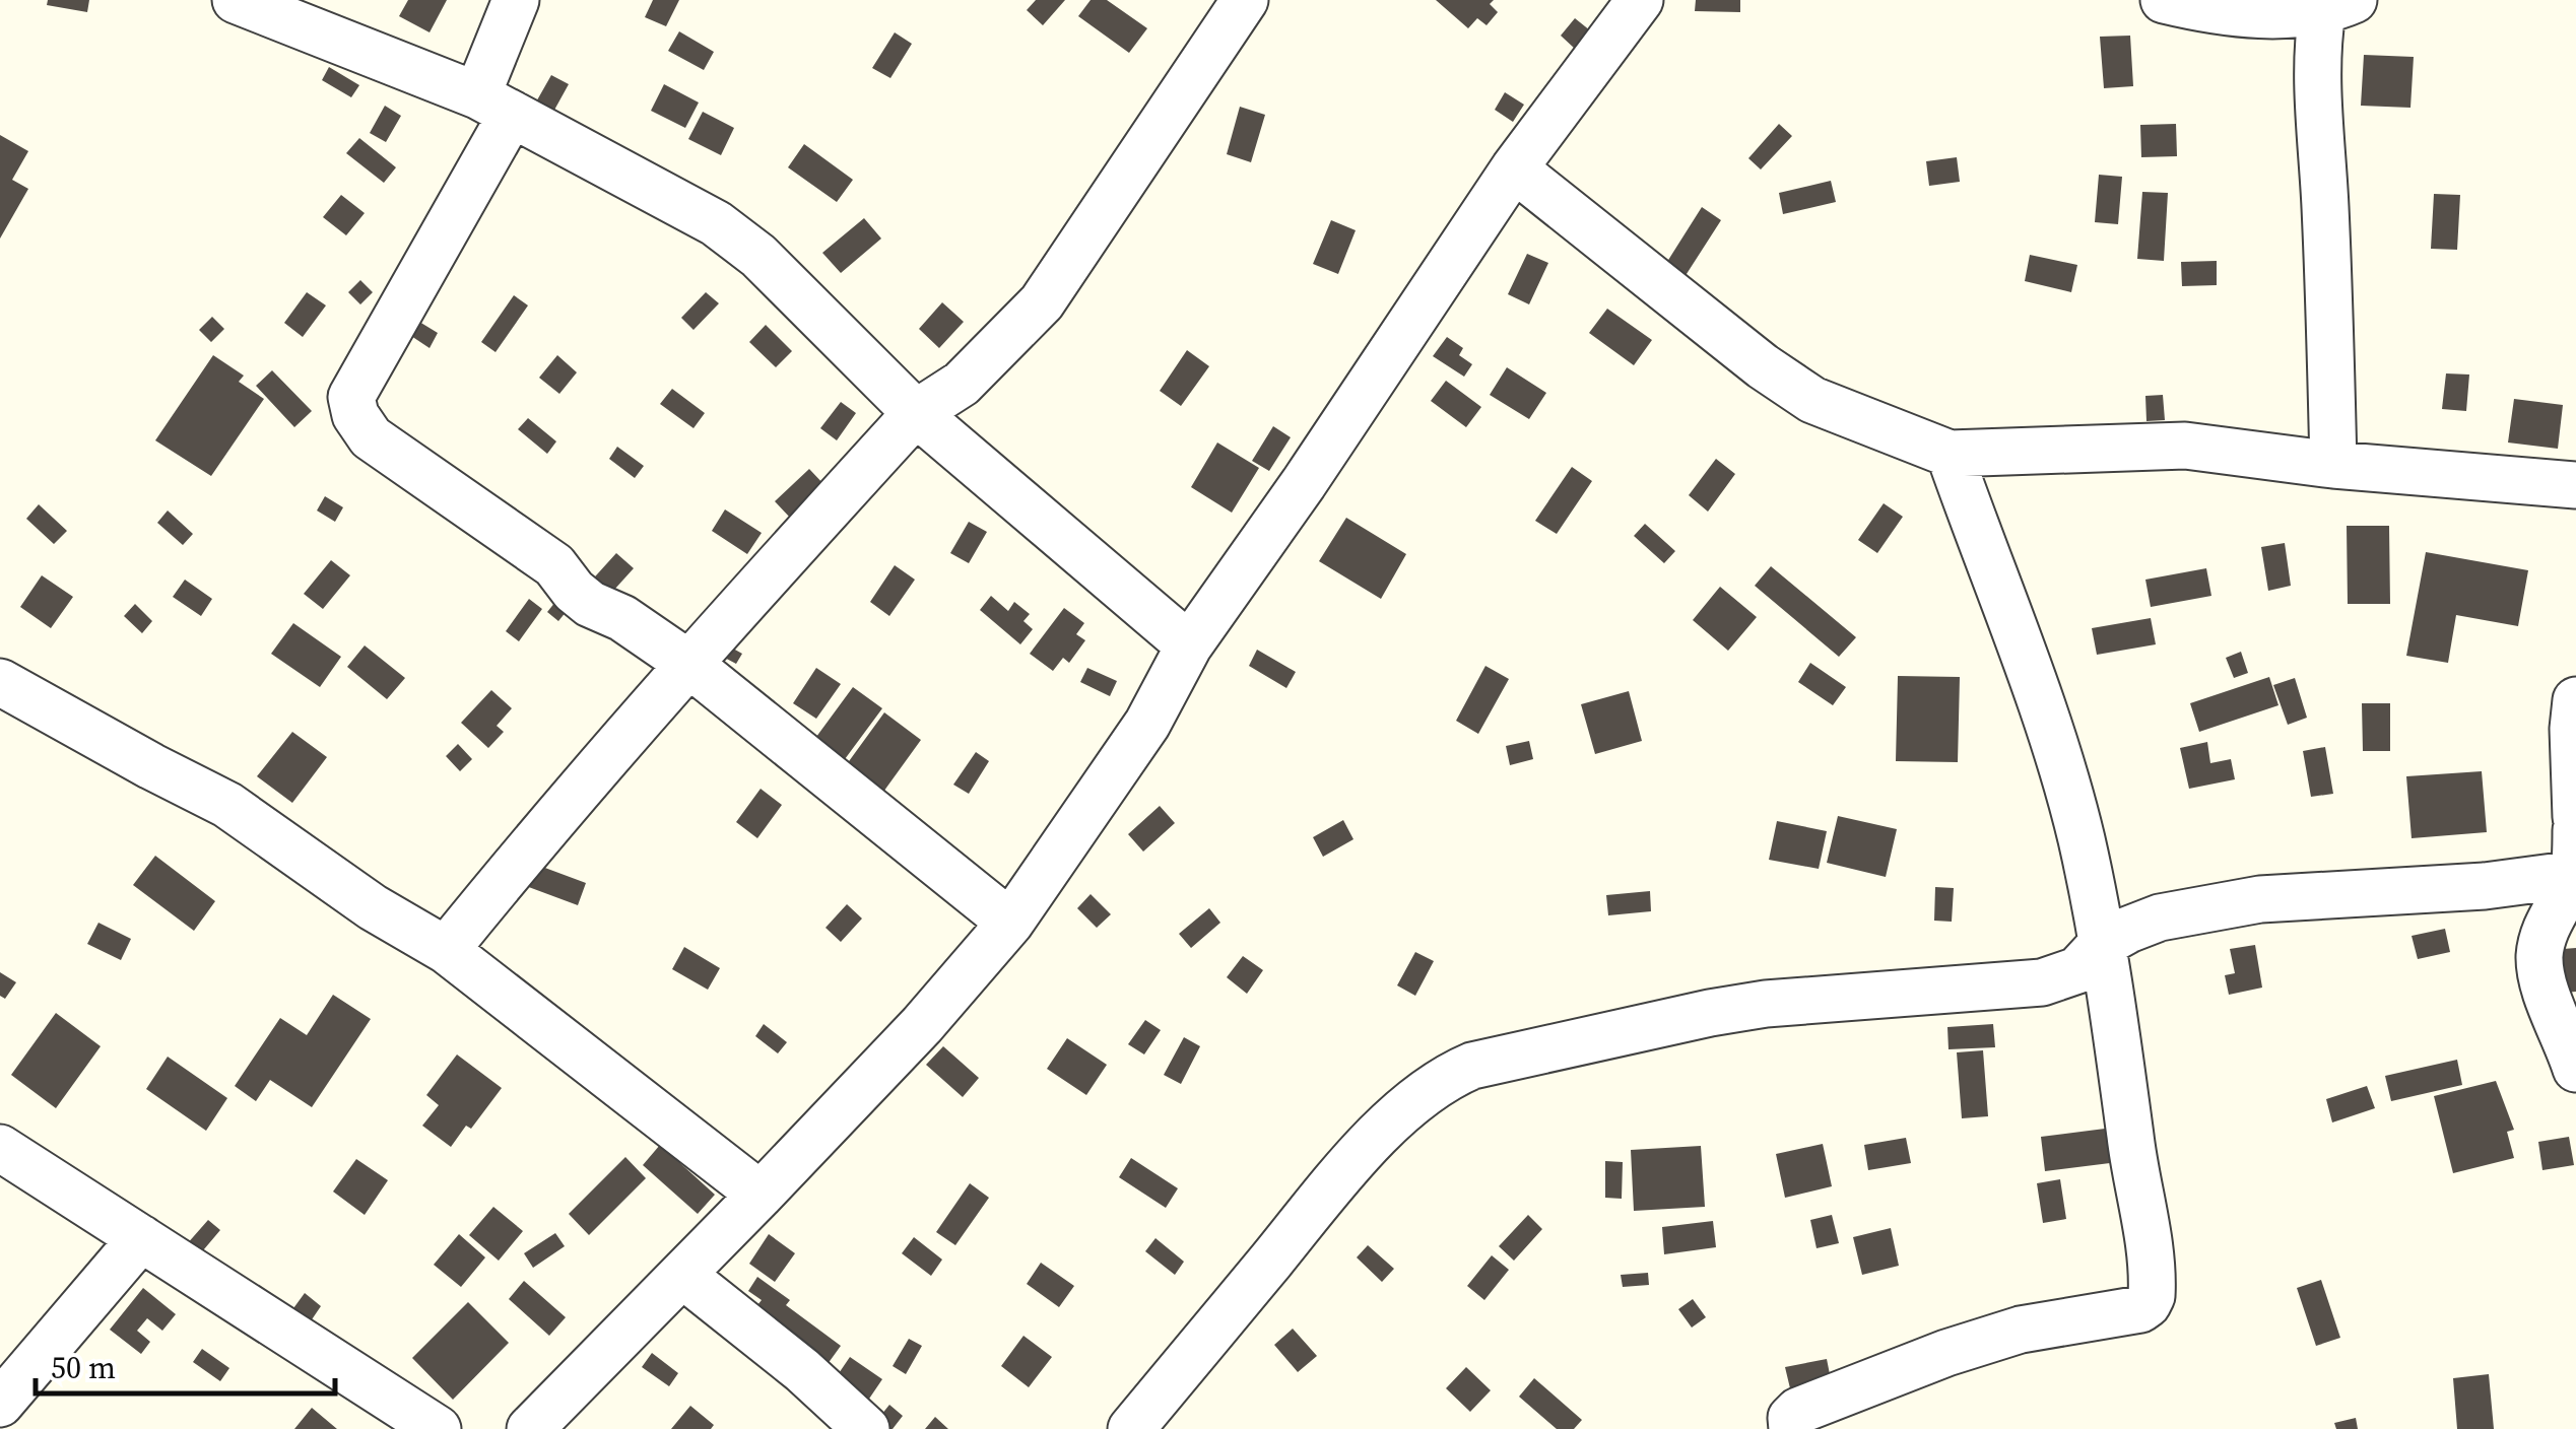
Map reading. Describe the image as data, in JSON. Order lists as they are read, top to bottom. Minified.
{"scale_bar":"50 m"}
